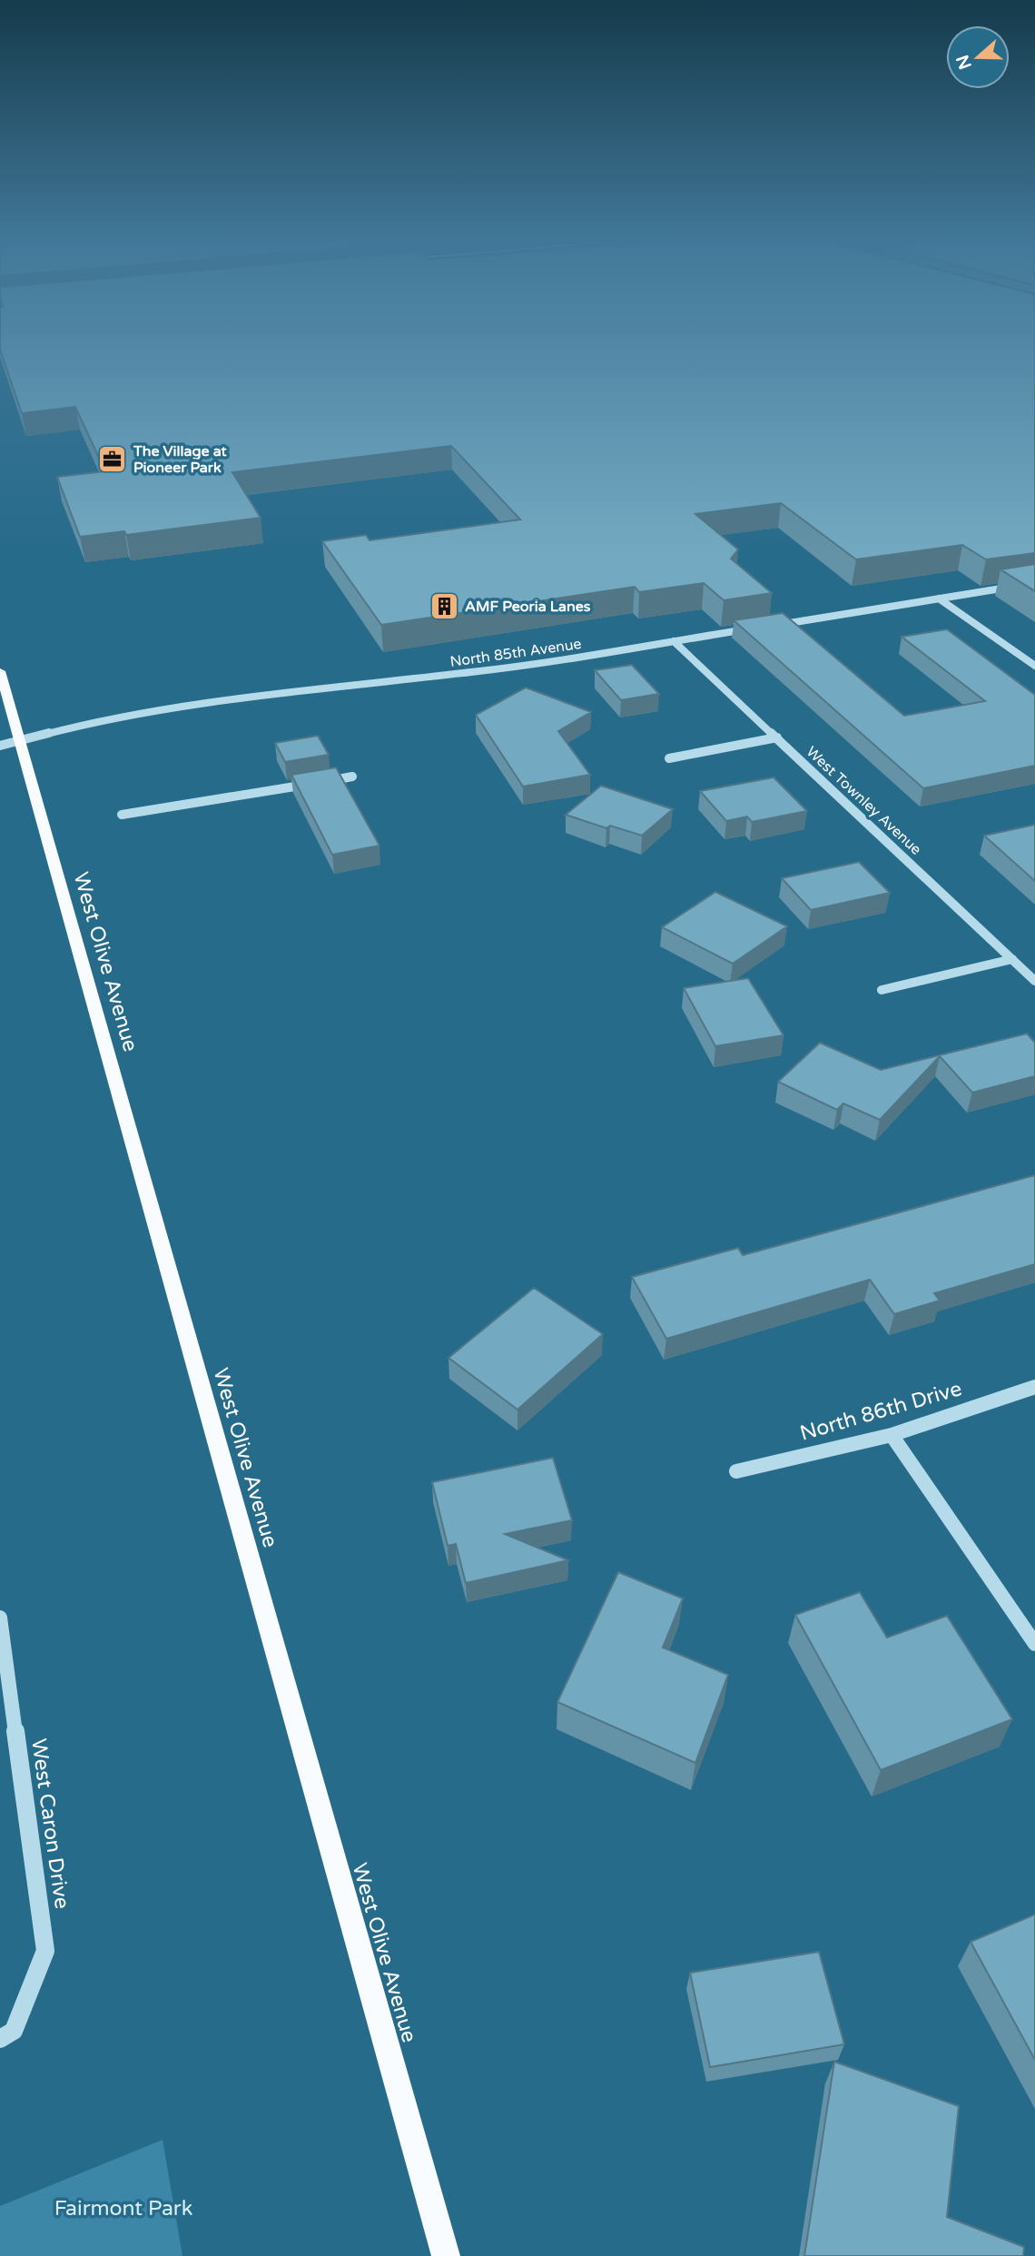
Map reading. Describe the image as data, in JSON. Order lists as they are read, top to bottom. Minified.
{"streets":{"main road":["West Olive Avenue"],"street":["North 85th Avenue","West Townley Avenue","North 86th Drive","West Caron Drive"]},"crossings":[["North 85th Avenue","West Townley Avenue"],["North 85th Avenue","West Olive Avenue"]],"parks":["Fairmont Park"],"places":{"office":["The Village at Pioneer Park"],"building":["AMF Peoria Lanes"]},"north":"left"}
